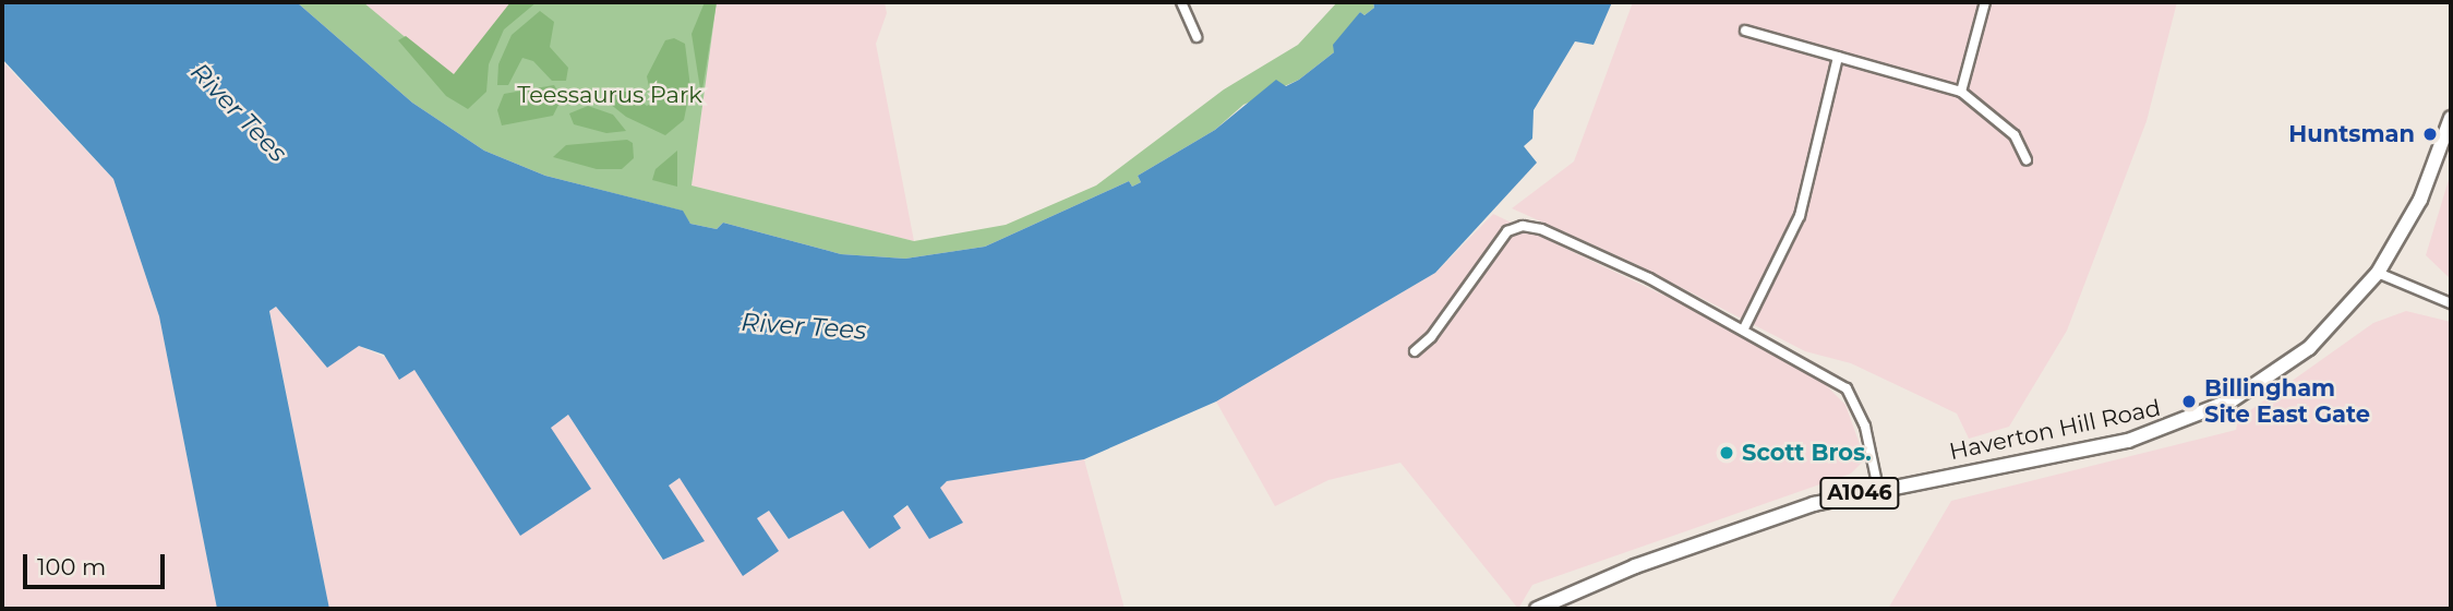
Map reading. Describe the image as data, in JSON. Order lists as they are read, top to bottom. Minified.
{"streets":{"main road":["Haverton Hill Road","A1046"]},"water":["River Tees"],"parks":["Teessaurus Park"],"places":["Huntsman","Billingham Site East Gate","Scott Bros."],"scale_bar":"100 m"}
